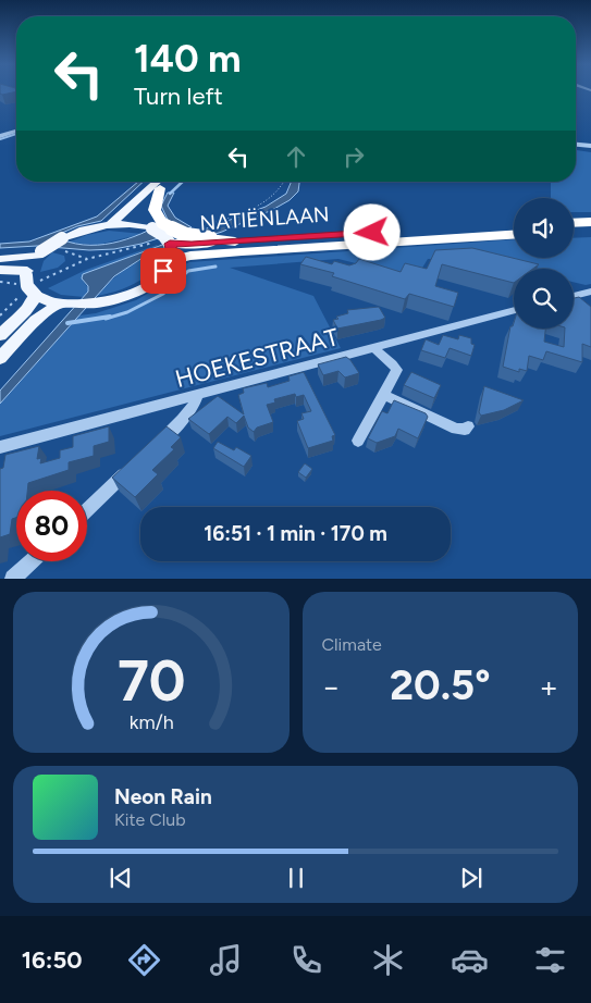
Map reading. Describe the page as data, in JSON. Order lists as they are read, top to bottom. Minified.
{"streets":{"highway":["NATIËNLAAN"],"street":["HOEKESTRAAT"]},"page":{"turn":["140 m","Turn left"],"limit":"80","trip":"16:51 · 1 min · 170 m","tile":"Climate","heat":["−","20.5°","+"],"song":["Neon Rain","Kite Club"],"tabs":"16:50","gauge":["70","km/h"]}}
